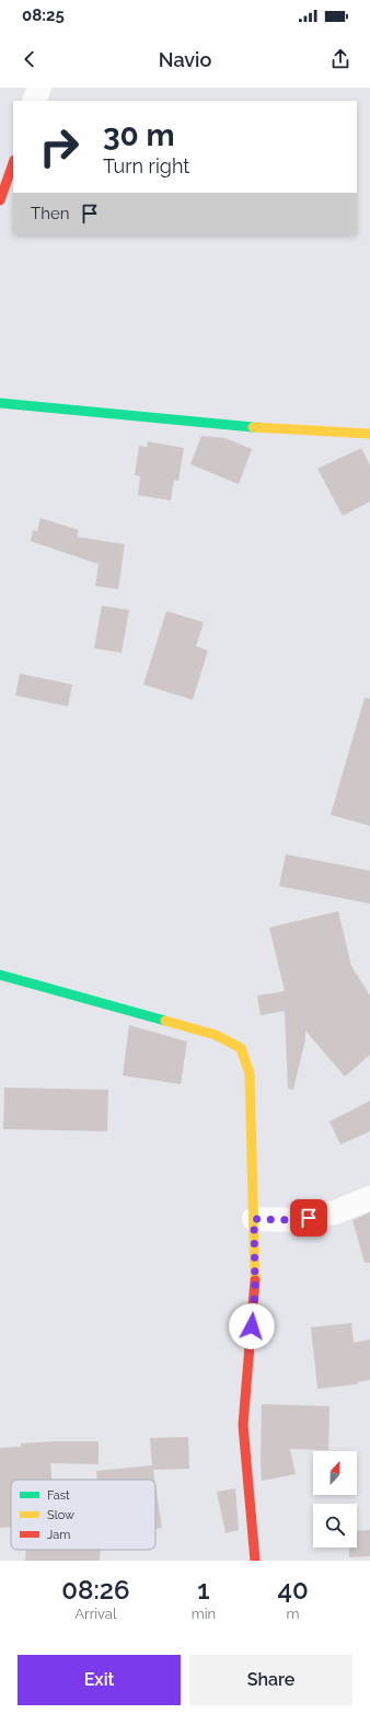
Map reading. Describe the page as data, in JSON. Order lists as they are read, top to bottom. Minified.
{"legend":["Fast","Slow","Jam"],"north":"top","page":{"status":"08:25","header":"Navio","turn":["30 m","Turn right"],"then":"Then","eta":["08:26","Arrival","1","min","40","m"],"buttons":["Exit","Share"]}}
